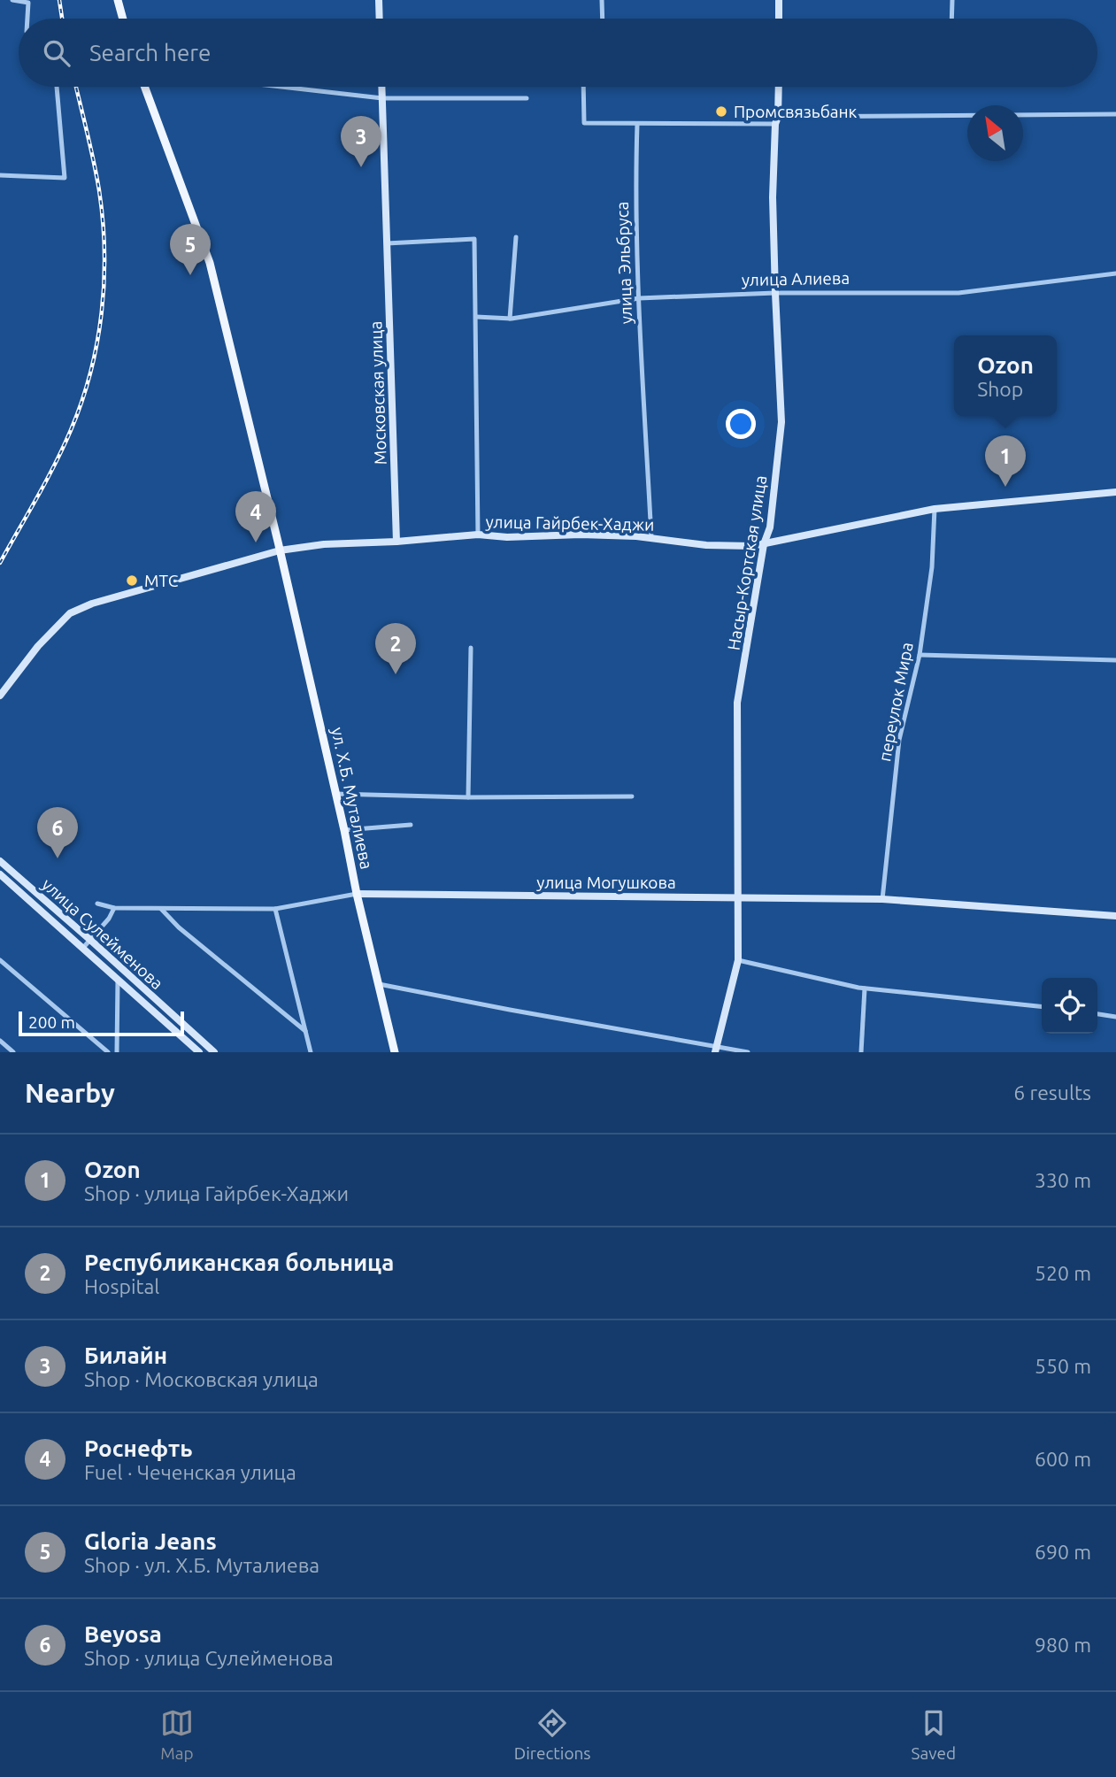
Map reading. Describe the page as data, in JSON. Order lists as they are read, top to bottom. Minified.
{"streets":{"main road":["ул. Х.Б. Муталиева"],"street":["улица Эльбруса","улица Алиева","Московская улица","улица Гайрбек-Хаджи","Насыр-Кортская улица","переулок Мира","улица Могушкова","улица Сулейменова"]},"crossings":[["улица Эльбруса","улица Алиева"],["улица Эльбруса","улица Гайрбек-Хаджи"],["улица Алиева","Насыр-Кортская улица"],["Московская улица","улица Гайрбек-Хаджи"],["улица Гайрбек-Хаджи","Насыр-Кортская улица"],["улица Гайрбек-Хаджи","переулок Мира"],["улица Гайрбек-Хаджи","ул. Х.Б. Муталиева"],["Насыр-Кортская улица","улица Могушкова"],["переулок Мира","улица Могушкова"],["ул. Х.Б. Муталиева","улица Могушкова"]],"places":["Промсвязьбанк","МТС"],"scale_bar":"200 m","north":"top left","page":{"search":"Search here","pins":["3","5","1","4","2","6"],"popup":["Ozon","Shop"],"scale":"200 m","heading":["Nearby","6 results"],"list":[{"mark":"1","name":"Ozon","note":"Shop · улица Гайрбек-Хаджи","value":"330 m"},{"mark":"2","name":"Республиканская больница","note":"Hospital","value":"520 m"},{"mark":"3","name":"Билайн","note":"Shop · Московская улица","value":"550 m"},{"mark":"4","name":"Роснефть","note":"Fuel · Чеченская улица","value":"600 m"},{"mark":"5","name":"Gloria Jeans","note":"Shop · ул. Х.Б. Муталиева","value":"690 m"},{"mark":"6","name":"Beyosa","note":"Shop · улица Сулейменова","value":"980 m"}],"nav":["Map","Directions","Saved"]}}
